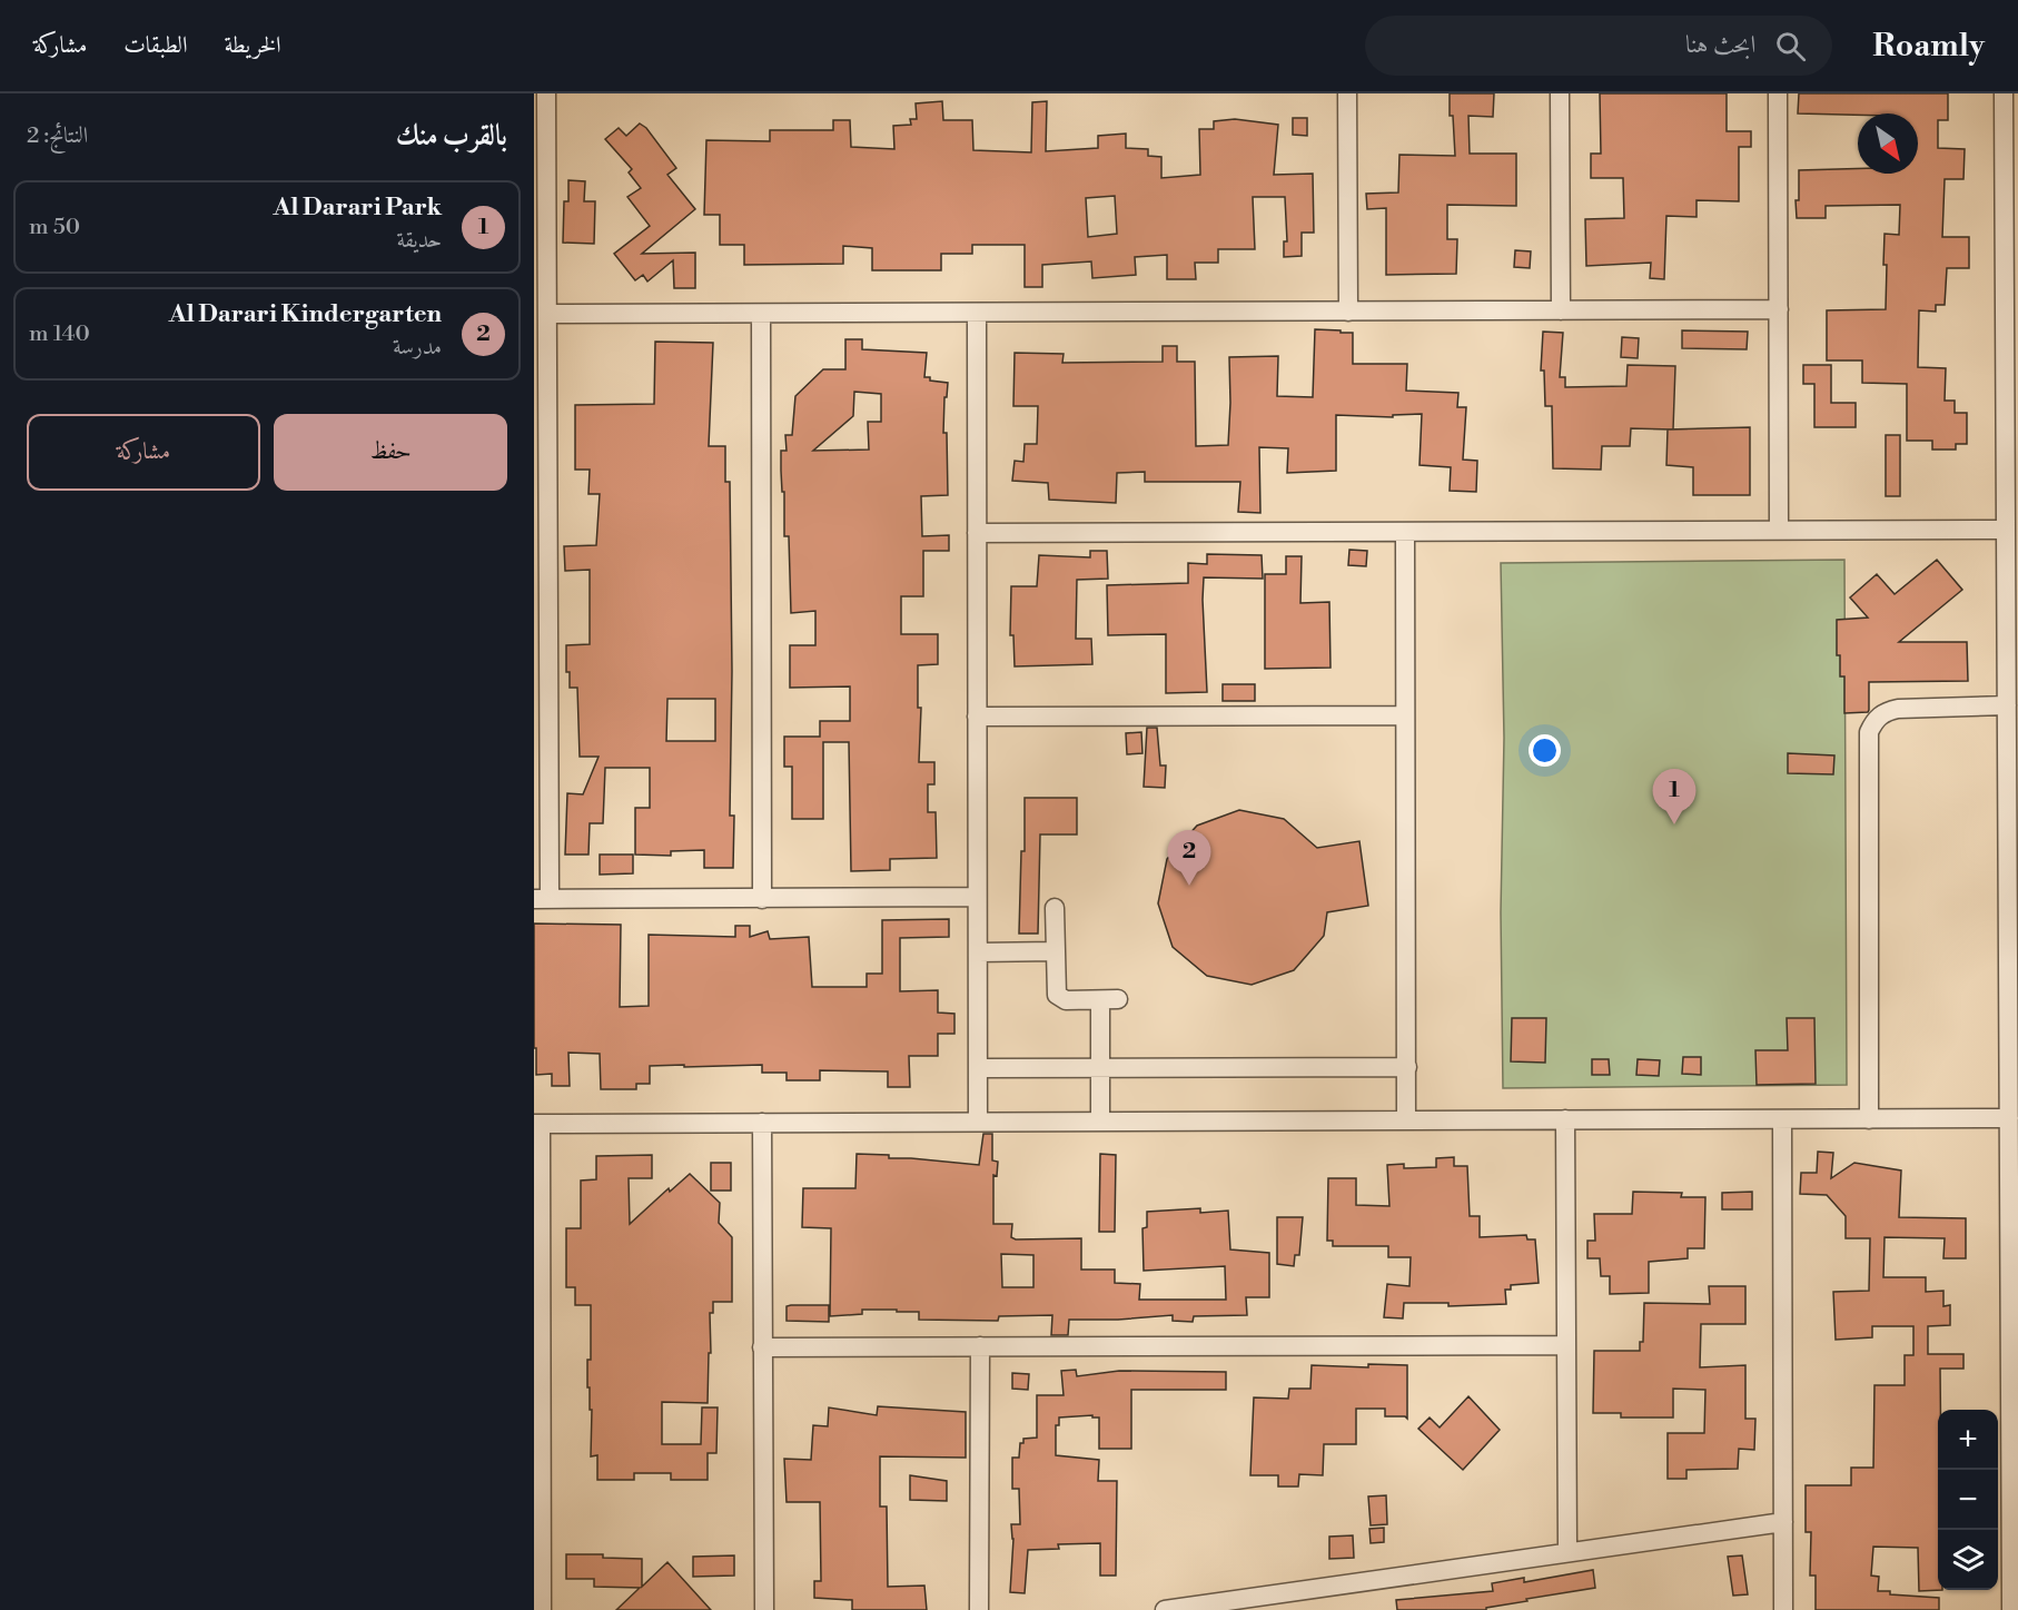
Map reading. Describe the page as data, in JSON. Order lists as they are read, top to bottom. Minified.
{"north":"bottom right","page":{"header":"Roamly","search":"ابحث هنا","nav":["الخريطة","الطبقات","مشاركة"],"heading":["بالقرب منك","النتائج: 2"],"list":[{"mark":"1","name":"Al Darari Park","note":"حديقة","value":"50 m"},{"mark":"2","name":"Al Darari Kindergarten","note":"مدرسة","value":"140 m"}],"buttons":["حفظ","مشاركة"],"pins":["1","2"],"map_buttons":["+","−"]}}
